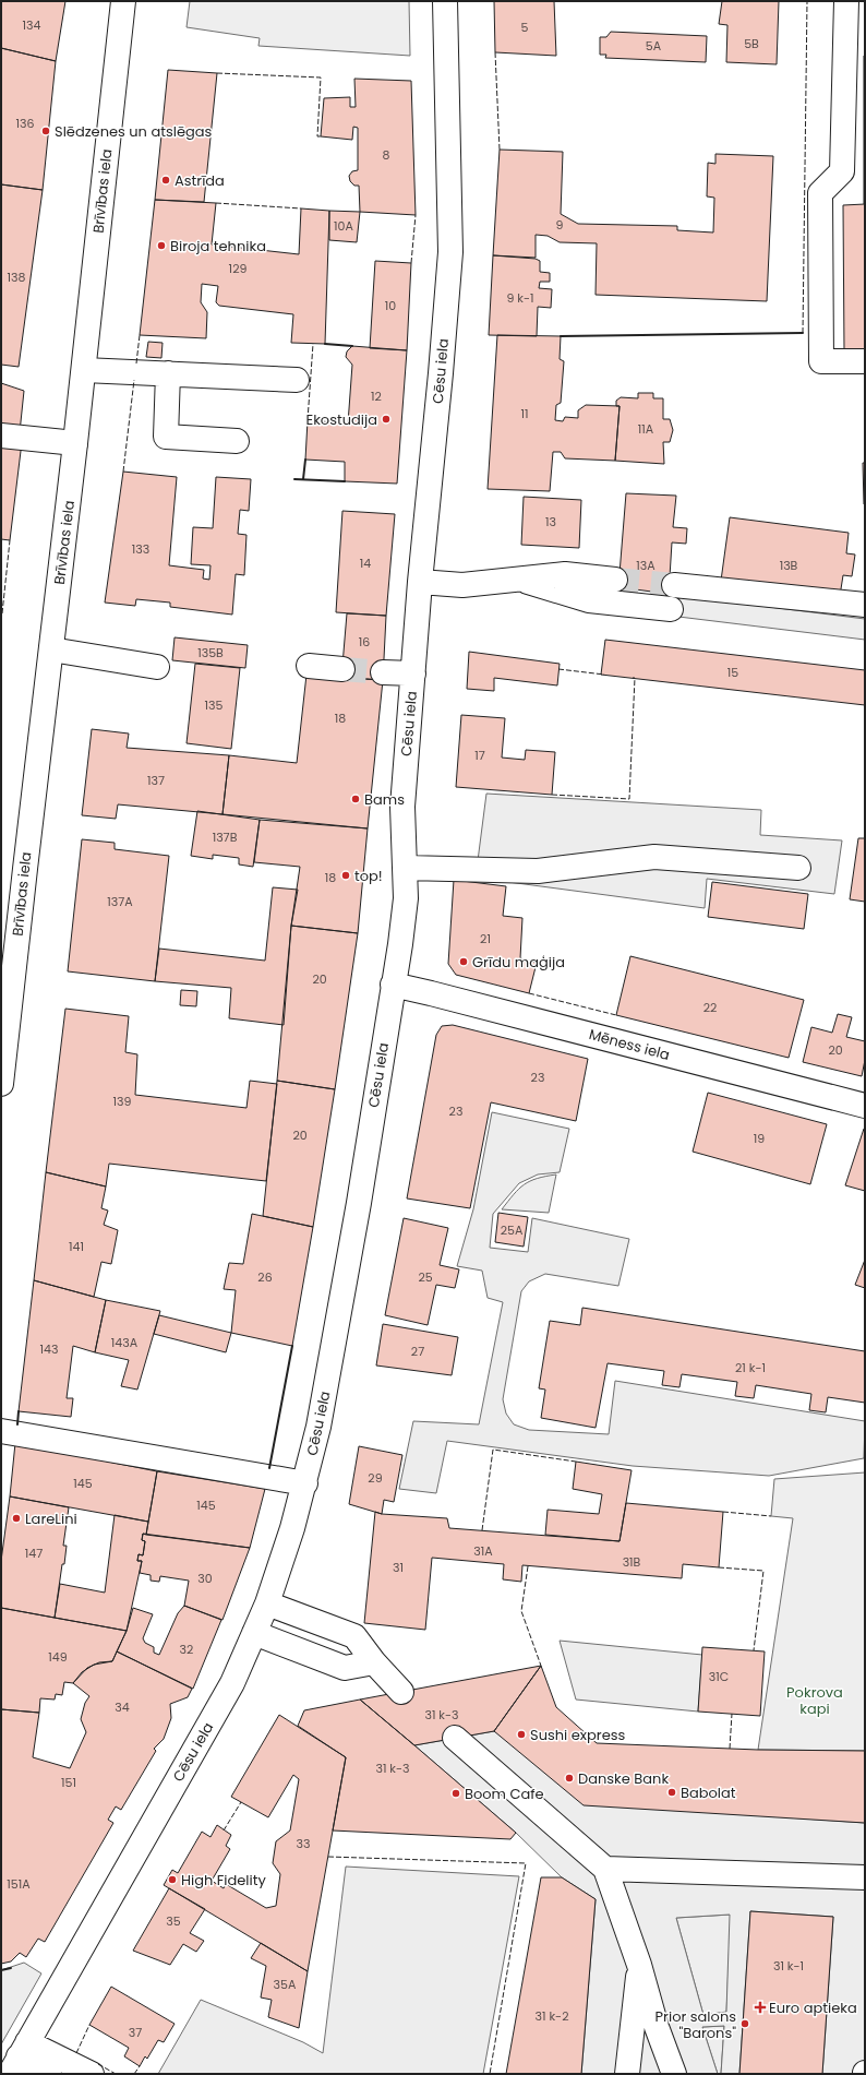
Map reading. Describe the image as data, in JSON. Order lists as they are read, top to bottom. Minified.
{"streets":{"main road":["Brīvības iela","Cēsu iela","Mēness iela"]},"crossings":[["Cēsu iela","Mēness iela"]],"parks":["Pokrova kapi"],"places":{"other":["Slēdzenes un atslēgas","Astrīda","Biroja tehnika","Ekostudija","Bams","top!","Grīdu maģija","LareLini","Sushi express","Danske Bank","Babolat","Boom Cafe","High Fidelity","Prior salons \"Barons\""],"health":["Euro aptieka"]},"house_numbers":["134","5","5B","5A","136","8","9","10A","129","138","9 k-1","10","12","11","11A","13","133","14","13A","13B","16","135B","15","135","18","17","137","137B","18","137A","21","20","22","20","23","139","23","20","19","25A","141","26","25","143A","143","27","21 k-1","29","145","145","31A","147","31B","31","30","32","149","31C","34","31 k-3","31 k-3","151","33","151A","35","31 k-1","35A","31 k-2","37"]}
